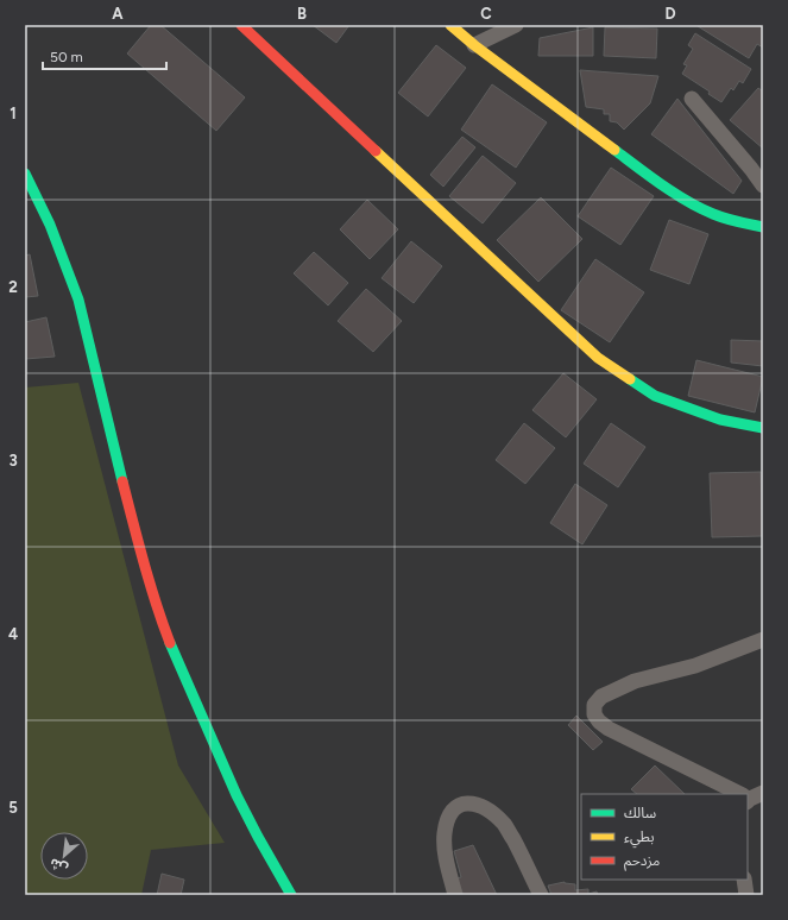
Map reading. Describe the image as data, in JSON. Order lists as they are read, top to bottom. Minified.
{"legend":["سالك","بطيء","مزدحم"],"scale_bar":"50 m","north":"bottom left","grid":{"columns":["A","B","C","D"],"rows":["1","2","3","4","5"]}}
